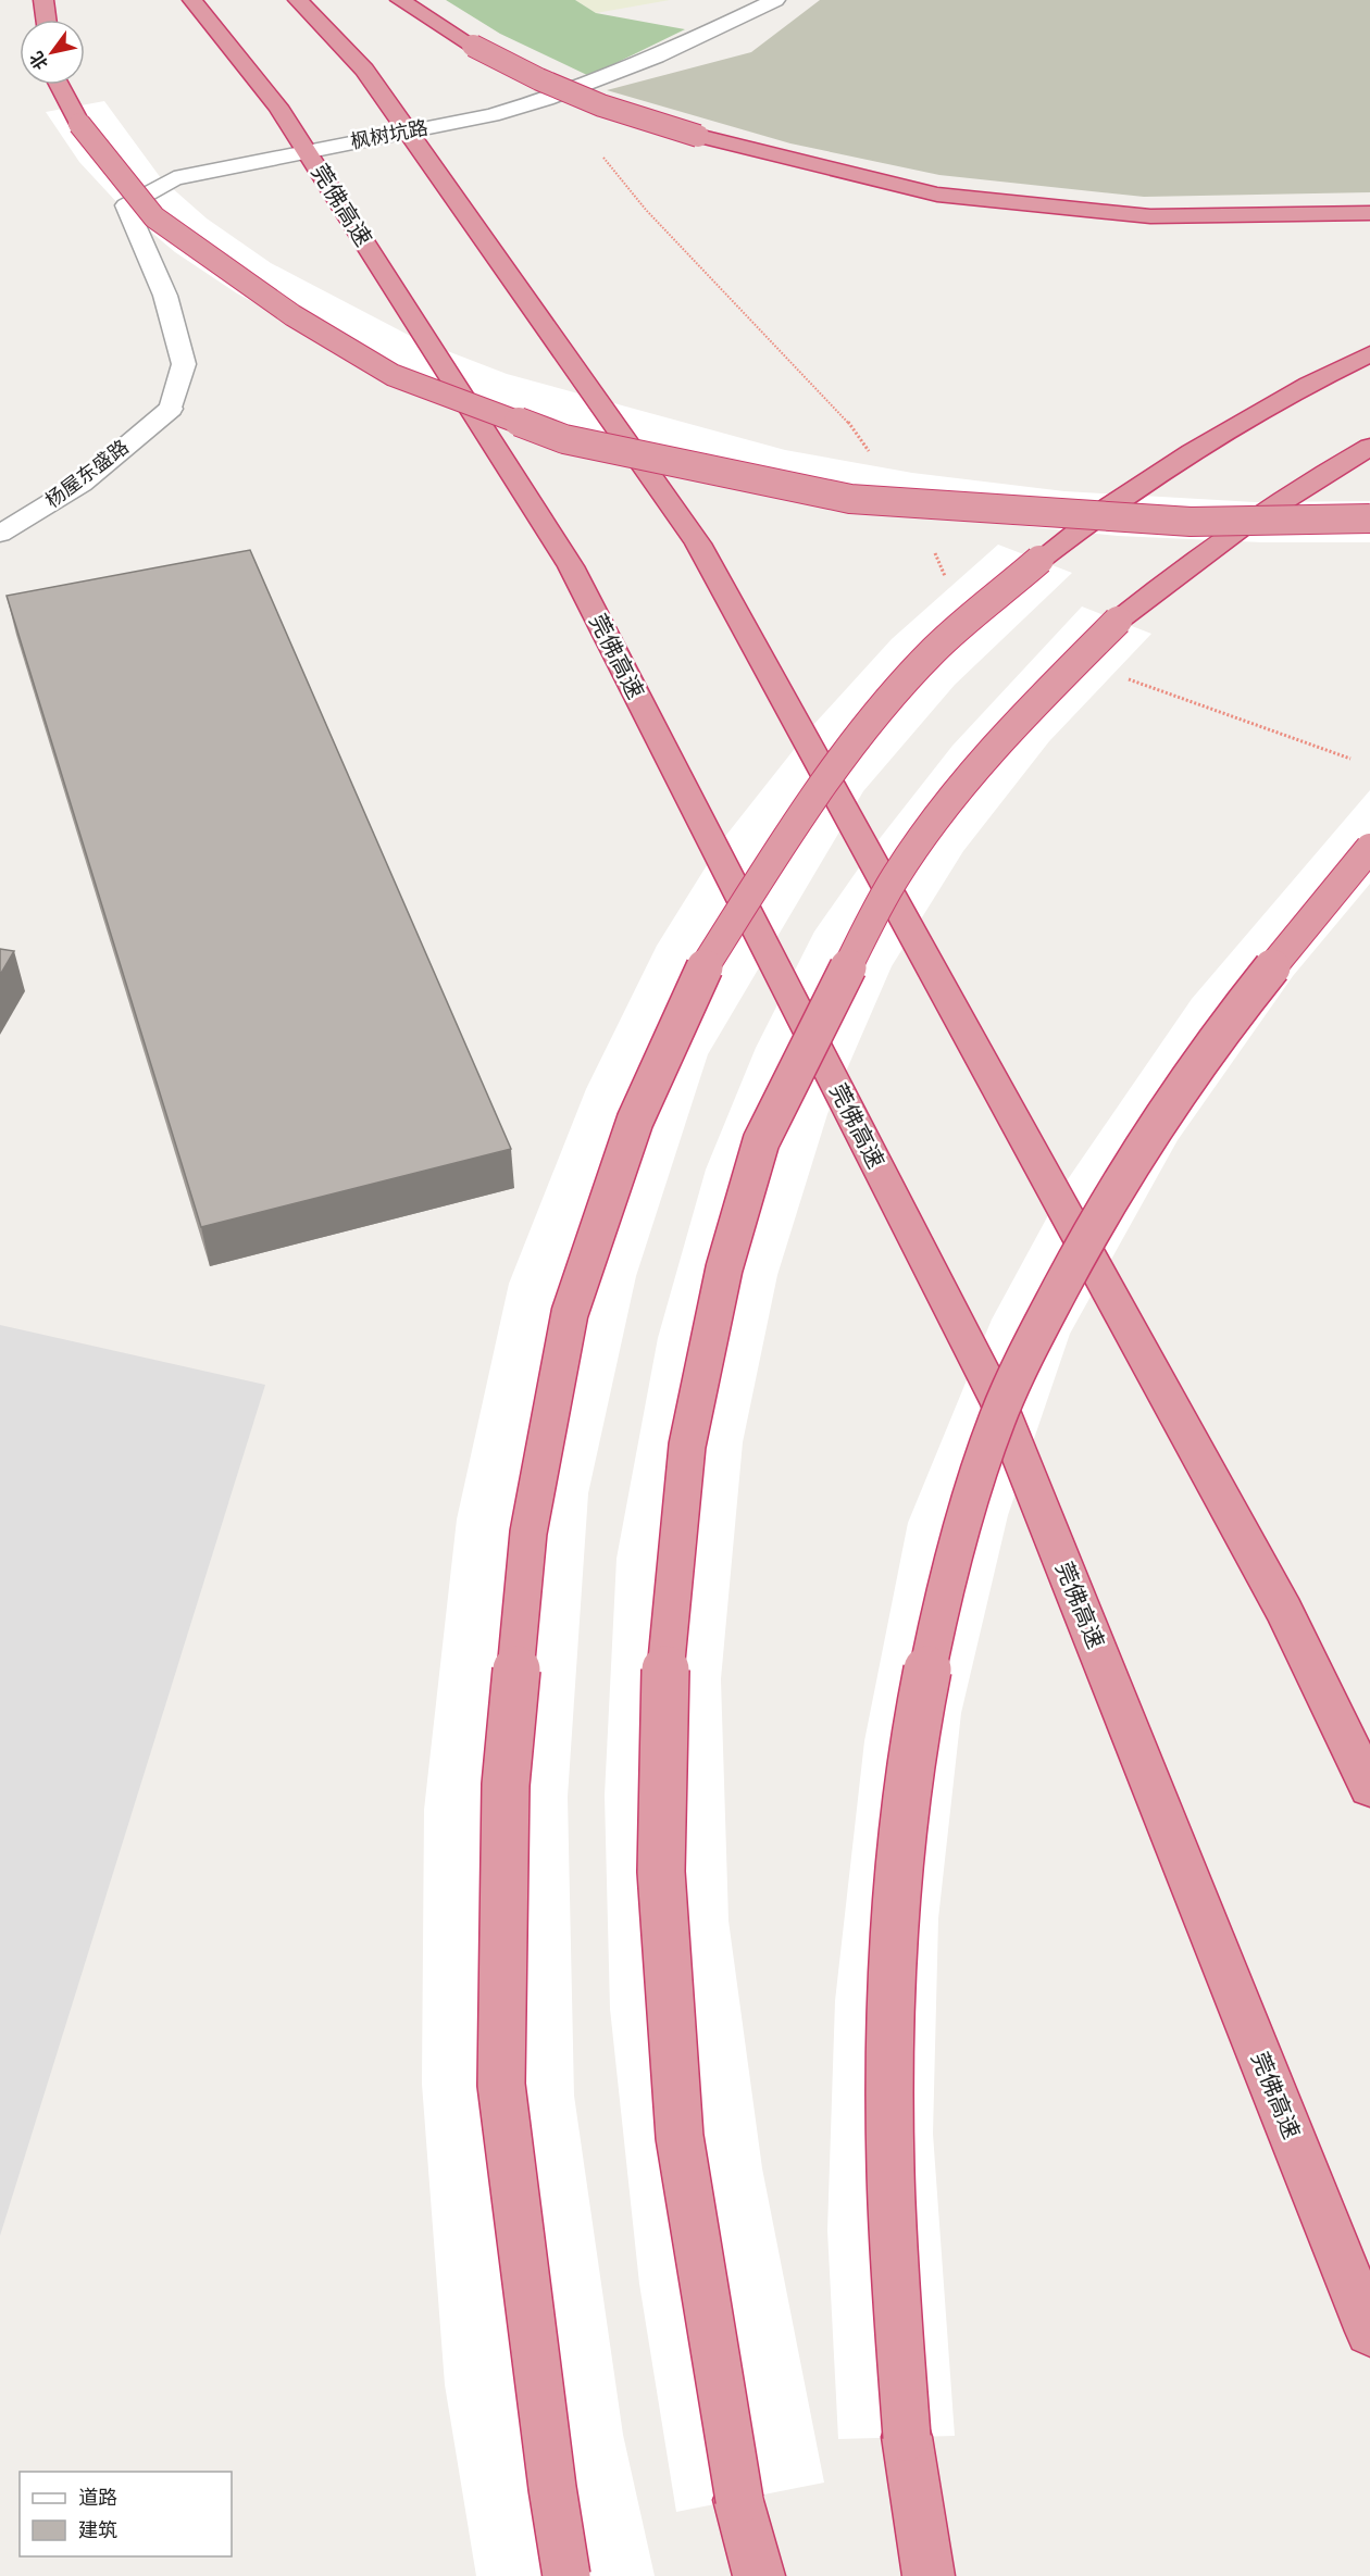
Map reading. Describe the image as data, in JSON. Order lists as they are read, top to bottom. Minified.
{"streets":{"highway":["莞佛高速"],"street":["枫树坑路","杨屋东盛路"]},"crossings":[["枫树坑路","杨屋东盛路"]],"legend":["道路","建筑"],"north":"bottom left"}
